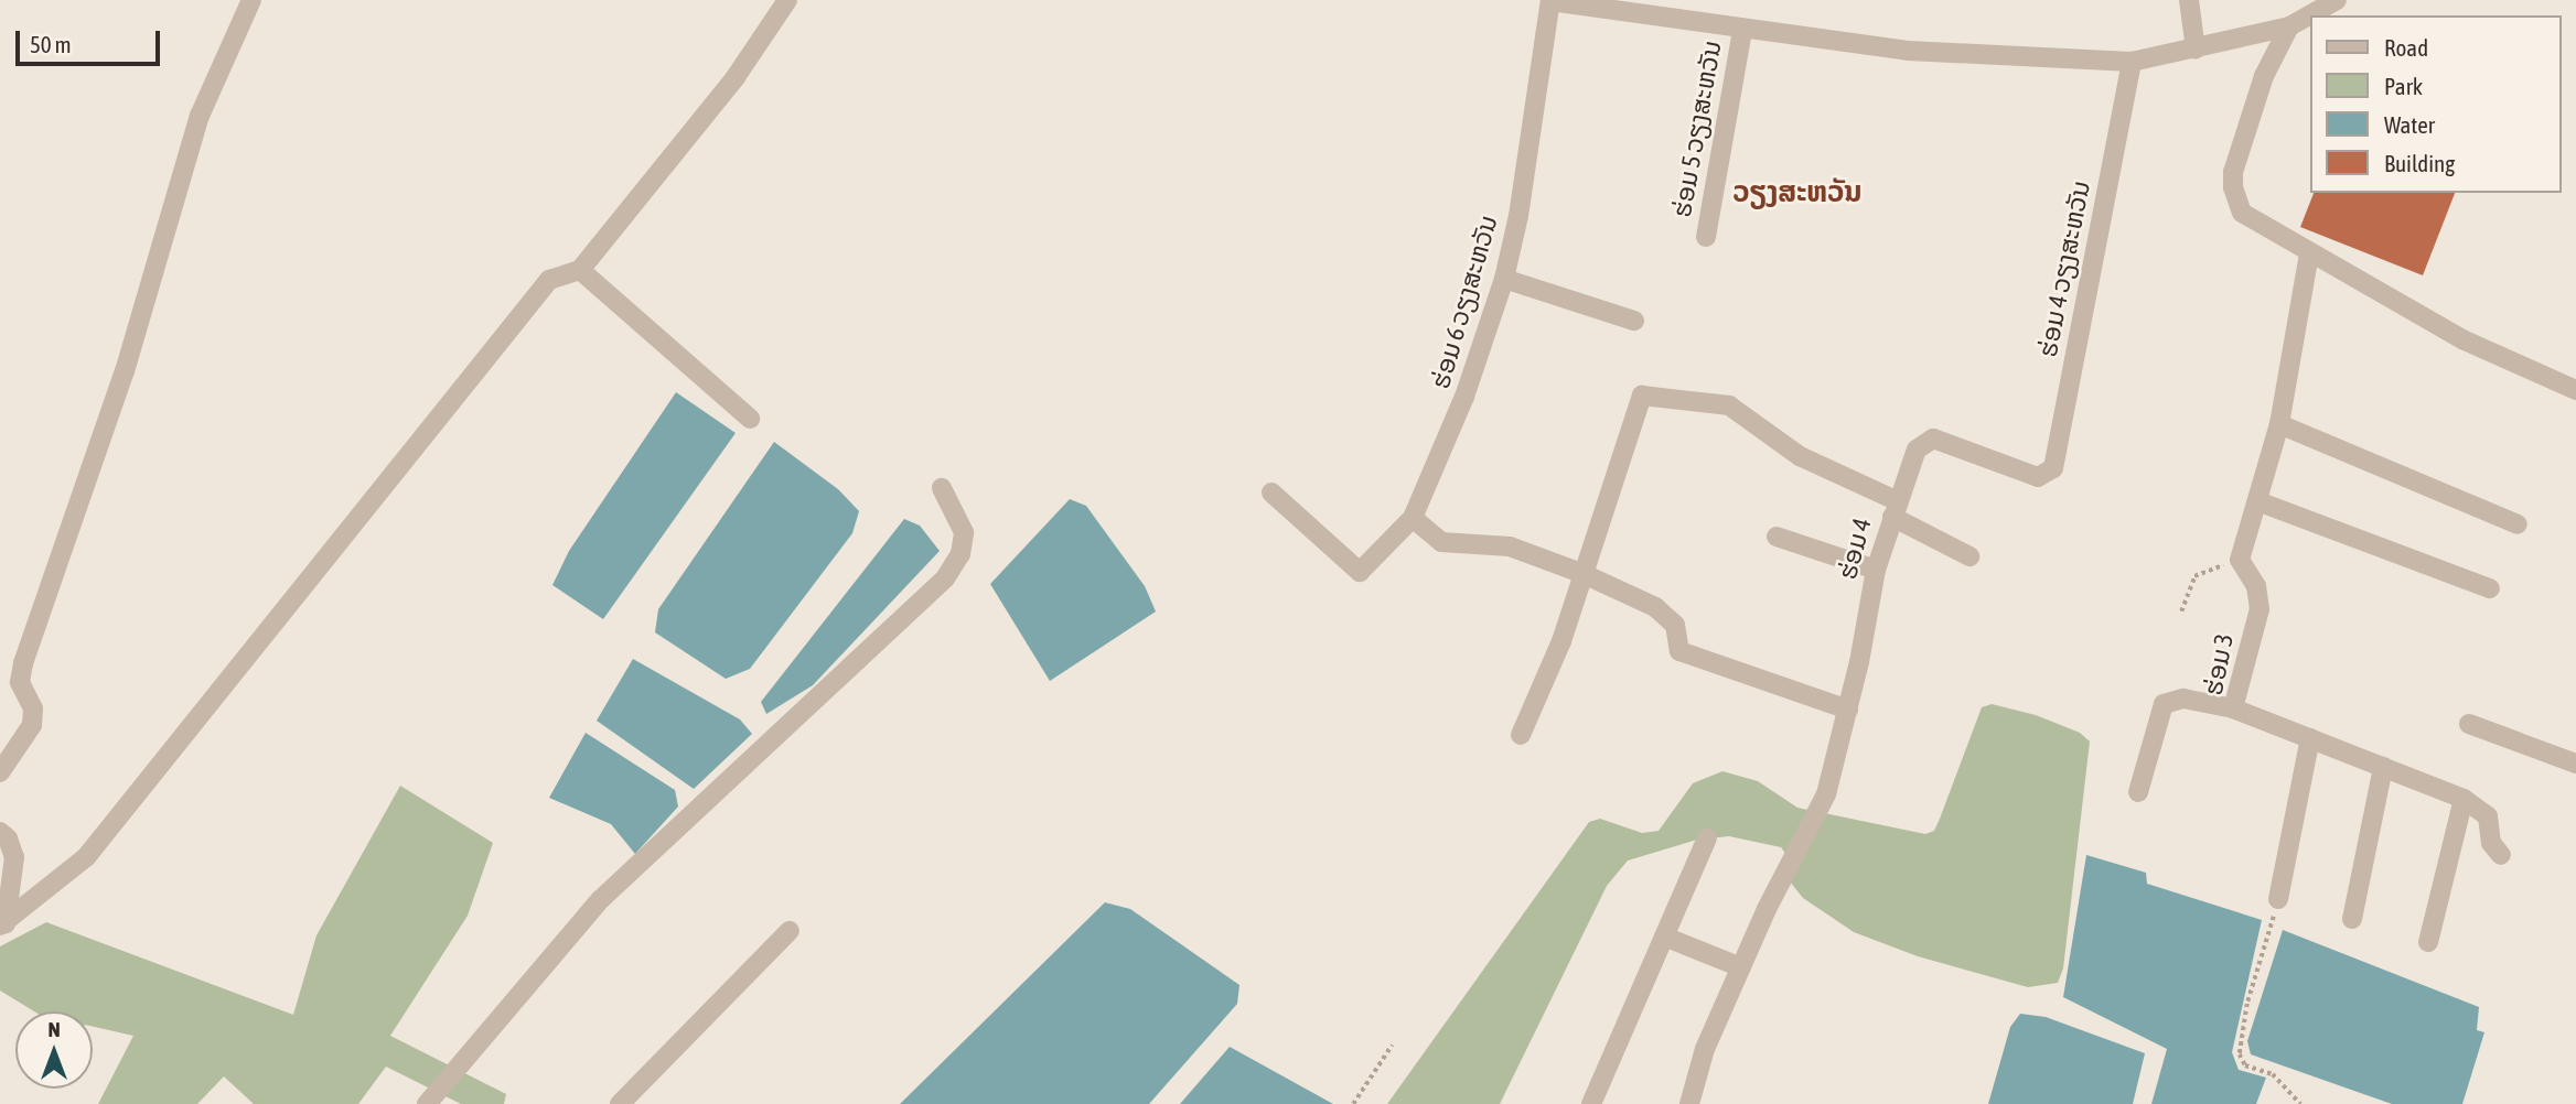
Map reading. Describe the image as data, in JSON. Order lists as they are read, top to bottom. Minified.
{"streets":{"street":["ຮ່ອມ 5 ວຽງສະຫວັນ","ຮ່ອມ 4 ວຽງສະຫວັນ","ຮ່ອມ 6 ວຽງສະຫວັນ","ຮ່ອມ 4","ຮ່ອມ 3"]},"crossings":[["ຮ່ອມ 4 ວຽງສະຫວັນ","ຮ່ອມ 4"]],"districts":["ວຽງສະຫວັນ"],"legend":["Road","Park","Water","Building"],"scale_bar":"50 m","north":"top"}
